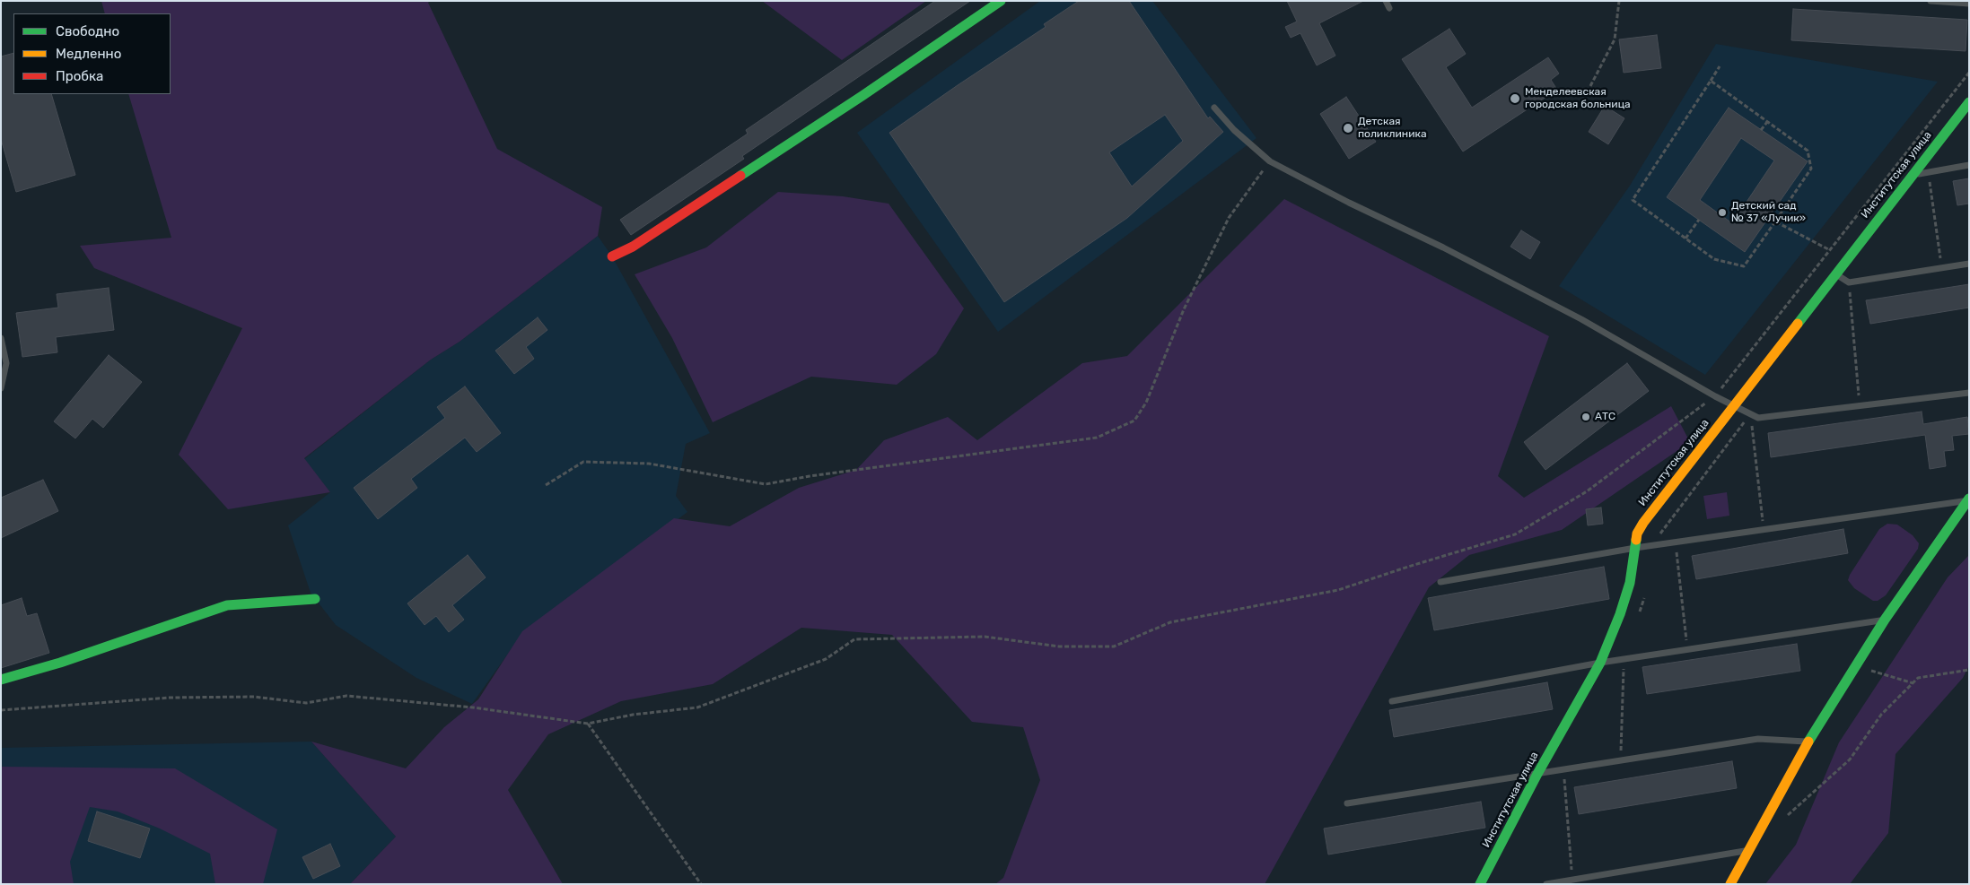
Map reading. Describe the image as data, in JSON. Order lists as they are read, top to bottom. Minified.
{"streets":{"street":["Институтская улица"]},"places":["Менделеевская городская больница","Детская поликлиника","Детский сад № 37 «Лучик»","АТС"],"legend":["Свободно","Медленно","Пробка"]}
